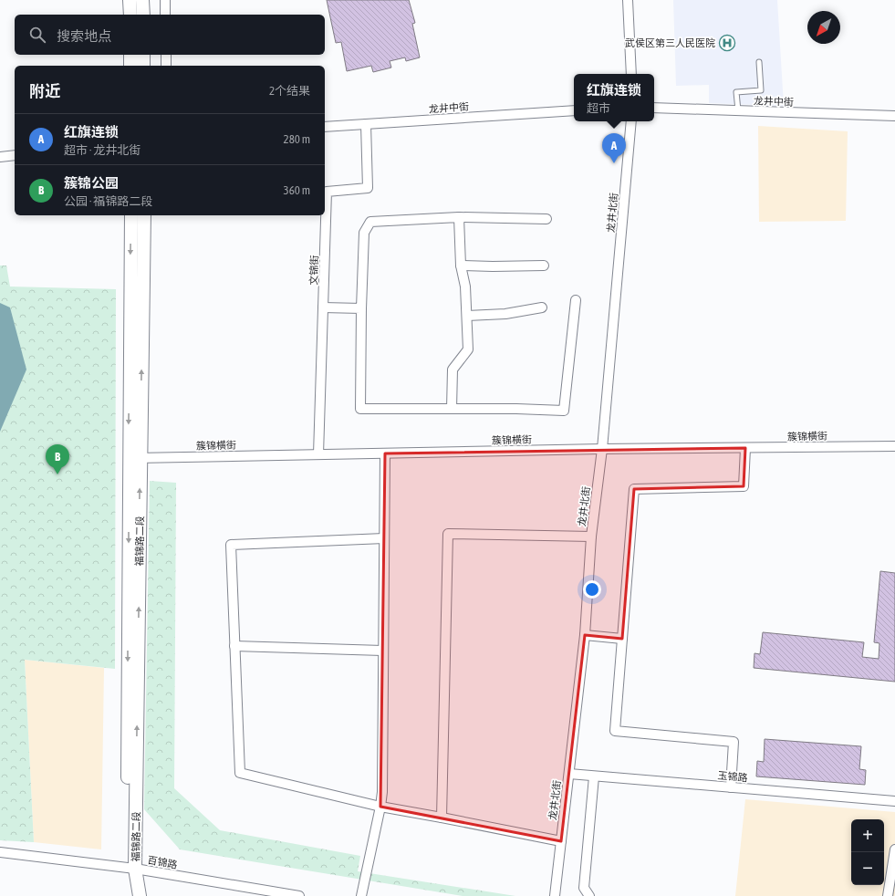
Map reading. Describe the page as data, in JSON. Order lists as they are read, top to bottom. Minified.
{"streets":{"street":["龙井中街","龙井北街","文锦街","簇锦横街","福锦路二段","玉锦路","百锦路"]},"crossings":[["龙井中街","文锦街"],["龙井北街","簇锦横街"],["龙井北街","玉锦路"],["文锦街","簇锦横街"],["簇锦横街","福锦路二段"],["福锦路二段","百锦路"]],"places":{"hospital":["武侯区第三人民医院"]},"north":"bottom left","page":{"search":"搜索地点","heading":["附近","2个结果"],"popup":["红旗连锁","超市"],"list":[{"mark":"A","name":"红旗连锁","note":"超市 · 龙井北街","value":"280 m"},{"mark":"B","name":"簇锦公园","note":"公园 · 福锦路二段","value":"360 m"}],"pins":["A","B"],"map_buttons":["+","−"]}}
